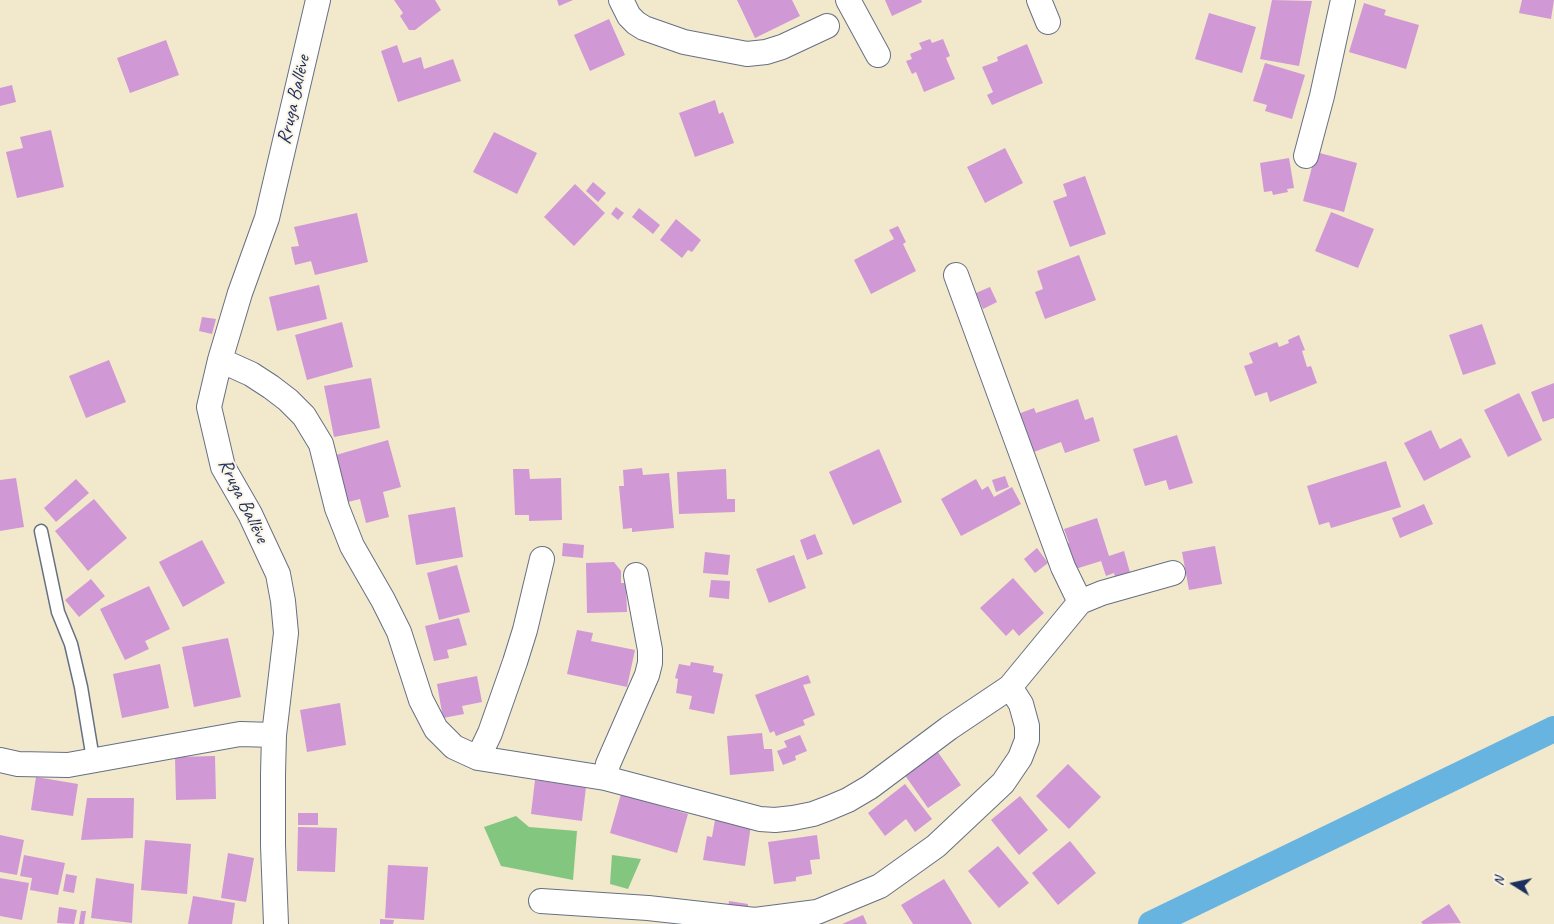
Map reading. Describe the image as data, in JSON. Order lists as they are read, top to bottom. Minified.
{"streets":{"street":["Rruga Ballëve"]},"north":"left"}
